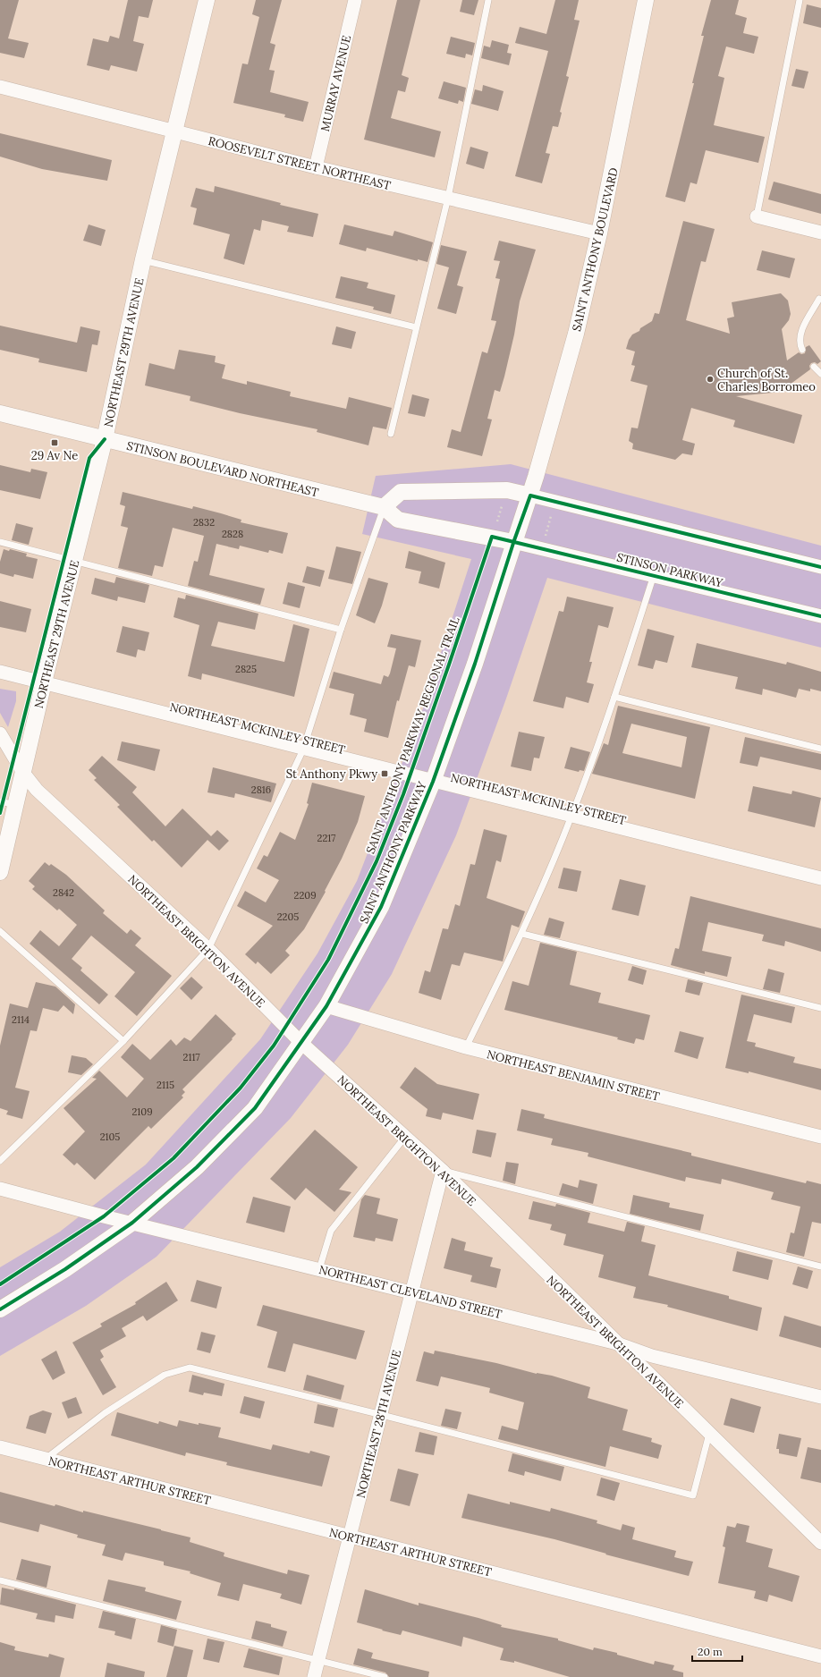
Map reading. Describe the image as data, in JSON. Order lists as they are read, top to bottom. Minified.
{"streets":{"street":["MURRAY AVENUE","ROOSEVELT STREET NORTHEAST","SAINT ANTHONY BOULEVARD","NORTHEAST 29TH AVENUE","STINSON BOULEVARD NORTHEAST","STINSON PARKWAY","NORTHEAST MCKINLEY STREET","SAINT ANTHONY PARKWAY","NORTHEAST BRIGHTON AVENUE","NORTHEAST BENJAMIN STREET","NORTHEAST CLEVELAND STREET","NORTHEAST 28TH AVENUE","NORTHEAST ARTHUR STREET"],"cycle path":["SAINT ANTHONY PARKWAY REGIONAL TRAIL"]},"crossings":[["MURRAY AVENUE","ROOSEVELT STREET NORTHEAST"],["ROOSEVELT STREET NORTHEAST","SAINT ANTHONY BOULEVARD"],["ROOSEVELT STREET NORTHEAST","NORTHEAST 29TH AVENUE"],["SAINT ANTHONY BOULEVARD","SAINT ANTHONY PARKWAY"],["NORTHEAST 29TH AVENUE","STINSON BOULEVARD NORTHEAST"],["NORTHEAST 29TH AVENUE","NORTHEAST MCKINLEY STREET"],["NORTHEAST 29TH AVENUE","NORTHEAST BRIGHTON AVENUE"],["STINSON BOULEVARD NORTHEAST","STINSON PARKWAY"],["STINSON BOULEVARD NORTHEAST","SAINT ANTHONY PARKWAY"],["STINSON PARKWAY","SAINT ANTHONY PARKWAY"],["NORTHEAST MCKINLEY STREET","SAINT ANTHONY PARKWAY"],["SAINT ANTHONY PARKWAY","NORTHEAST BRIGHTON AVENUE"],["SAINT ANTHONY PARKWAY","NORTHEAST BENJAMIN STREET"],["SAINT ANTHONY PARKWAY","NORTHEAST CLEVELAND STREET"],["NORTHEAST BRIGHTON AVENUE","NORTHEAST CLEVELAND STREET"],["NORTHEAST BRIGHTON AVENUE","NORTHEAST 28TH AVENUE"],["NORTHEAST CLEVELAND STREET","NORTHEAST 28TH AVENUE"],["NORTHEAST 28TH AVENUE","NORTHEAST ARTHUR STREET"]],"places":{"other":["Church of St. Charles Borromeo"],"transit":["29 Av Ne","St Anthony Pkwy"]},"house_numbers":["2832","2828","2825","2816","2217","2842","2209","2205","2114","2117","2115","2109","2105"],"scale_bar":"20 m"}
